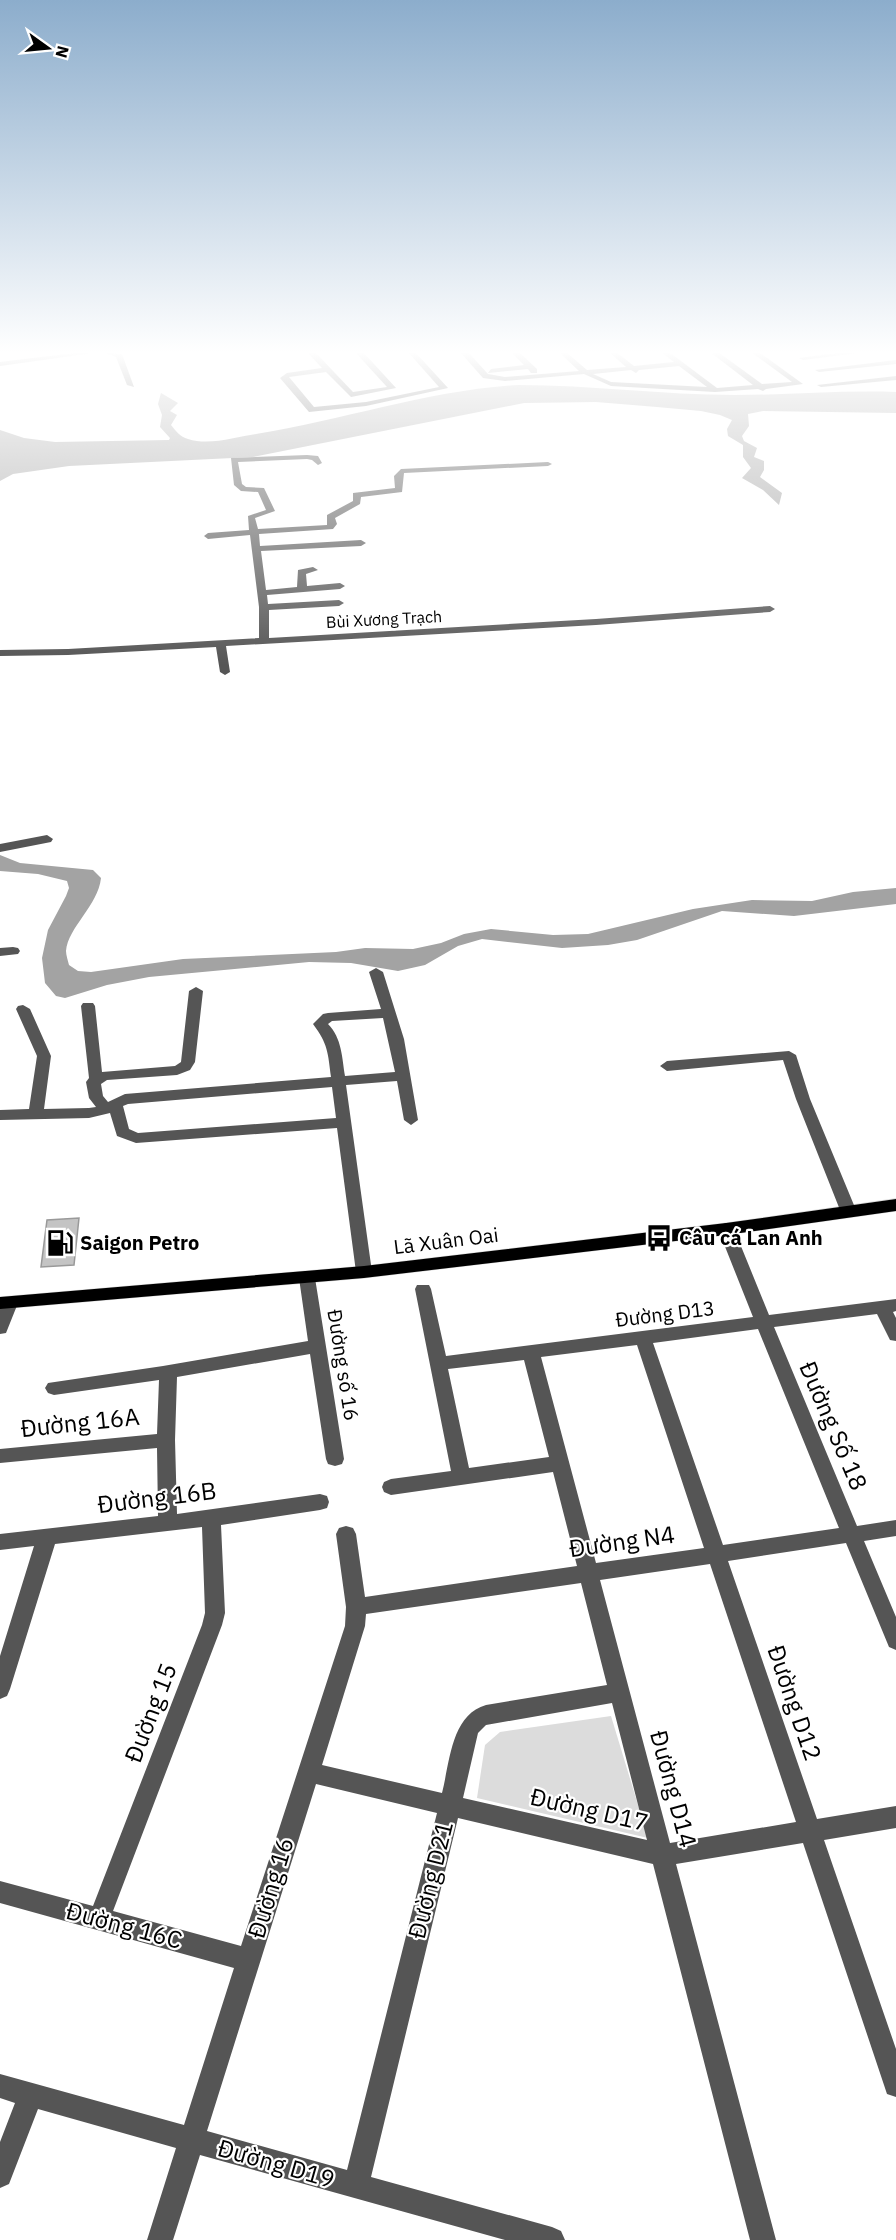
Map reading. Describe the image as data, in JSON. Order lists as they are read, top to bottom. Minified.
{"streets":{"main road":["Lã Xuân Oai"],"street":["Bùi Xương Trạch","Đường D13","Đường số 16","Đường 16A","Đường Số 18","Đường 16B","Đường N4","Đường D12","Đường 15","Đường D14","Đường D17","Đường D21","Đường 16","Đường 16C","Đường D19"]},"crossings":[["Lã Xuân Oai","Đường số 16"],["Lã Xuân Oai","Đường Số 18"],["Đường D13","Đường Số 18"],["Đường D13","Đường D12"],["Đường D13","Đường D14"],["Đường Số 18","Đường N4"],["Đường 16B","Đường 15"],["Đường N4","Đường D12"],["Đường N4","Đường D14"],["Đường N4","Đường 16"],["Đường D12","Đường D17"],["Đường 15","Đường 16C"],["Đường D14","Đường D17"],["Đường D14","Đường D21"],["Đường D17","Đường D21"],["Đường D17","Đường 16"],["Đường D21","Đường D19"],["Đường 16","Đường 16C"],["Đường 16","Đường D19"]],"places":{"bus stop":["Câu cá Lan Anh"],"fuel station":["Saigon Petro"]},"north":"right"}
